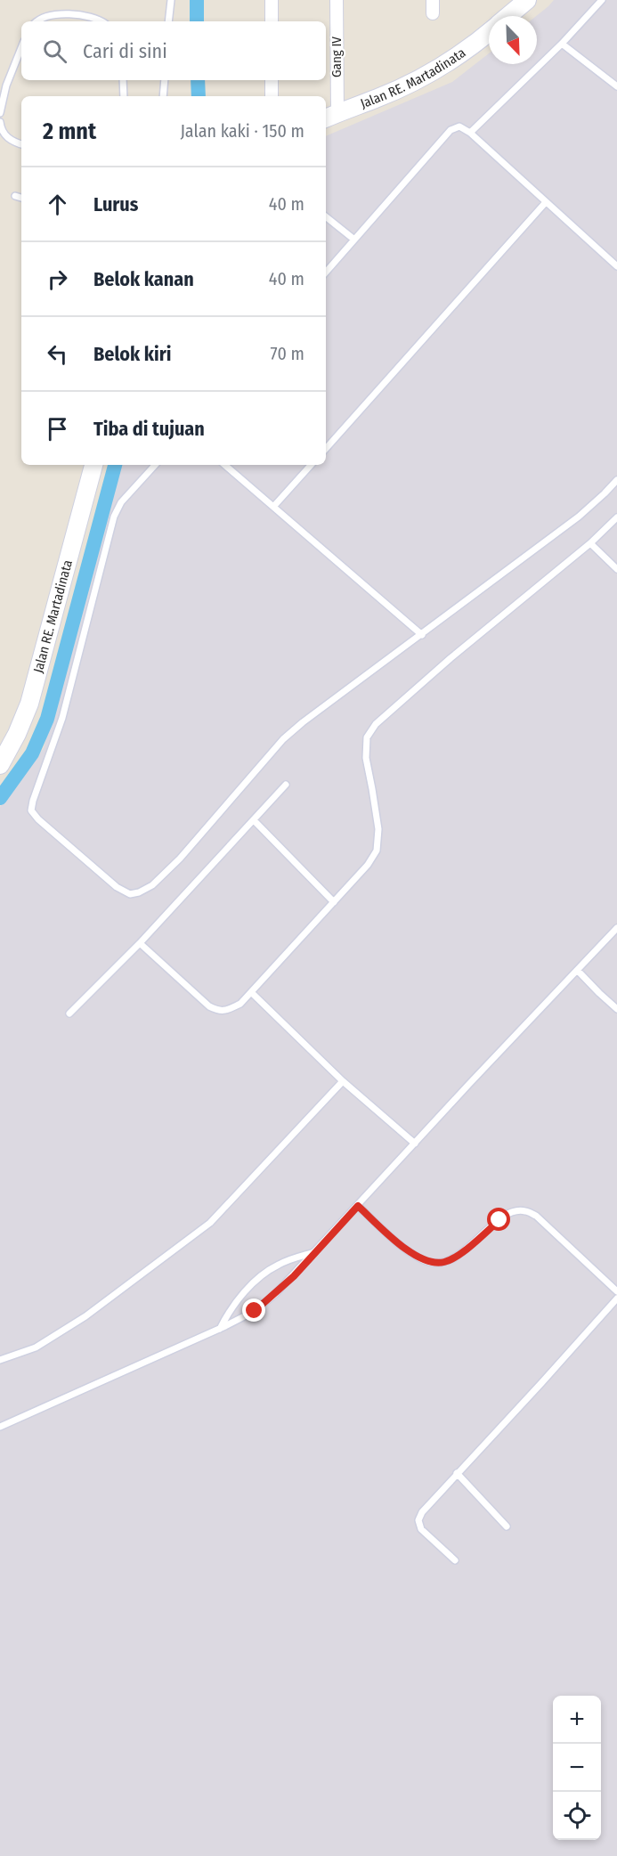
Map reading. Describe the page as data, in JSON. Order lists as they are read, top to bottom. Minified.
{"streets":{"main road":["Jalan RE. Martadinata"],"street":["Gang IV"]},"crossings":[["Gang IV","Jalan RE. Martadinata"]],"north":"bottom right","page":{"search":"Cari di sini","heading":["2 mnt","Jalan kaki · 150 m"],"list":[["Lurus","40 m"],["Belok kanan","40 m"],["Belok kiri","70 m"],"Tiba di tujuan"],"map_buttons":["+","−"]}}
